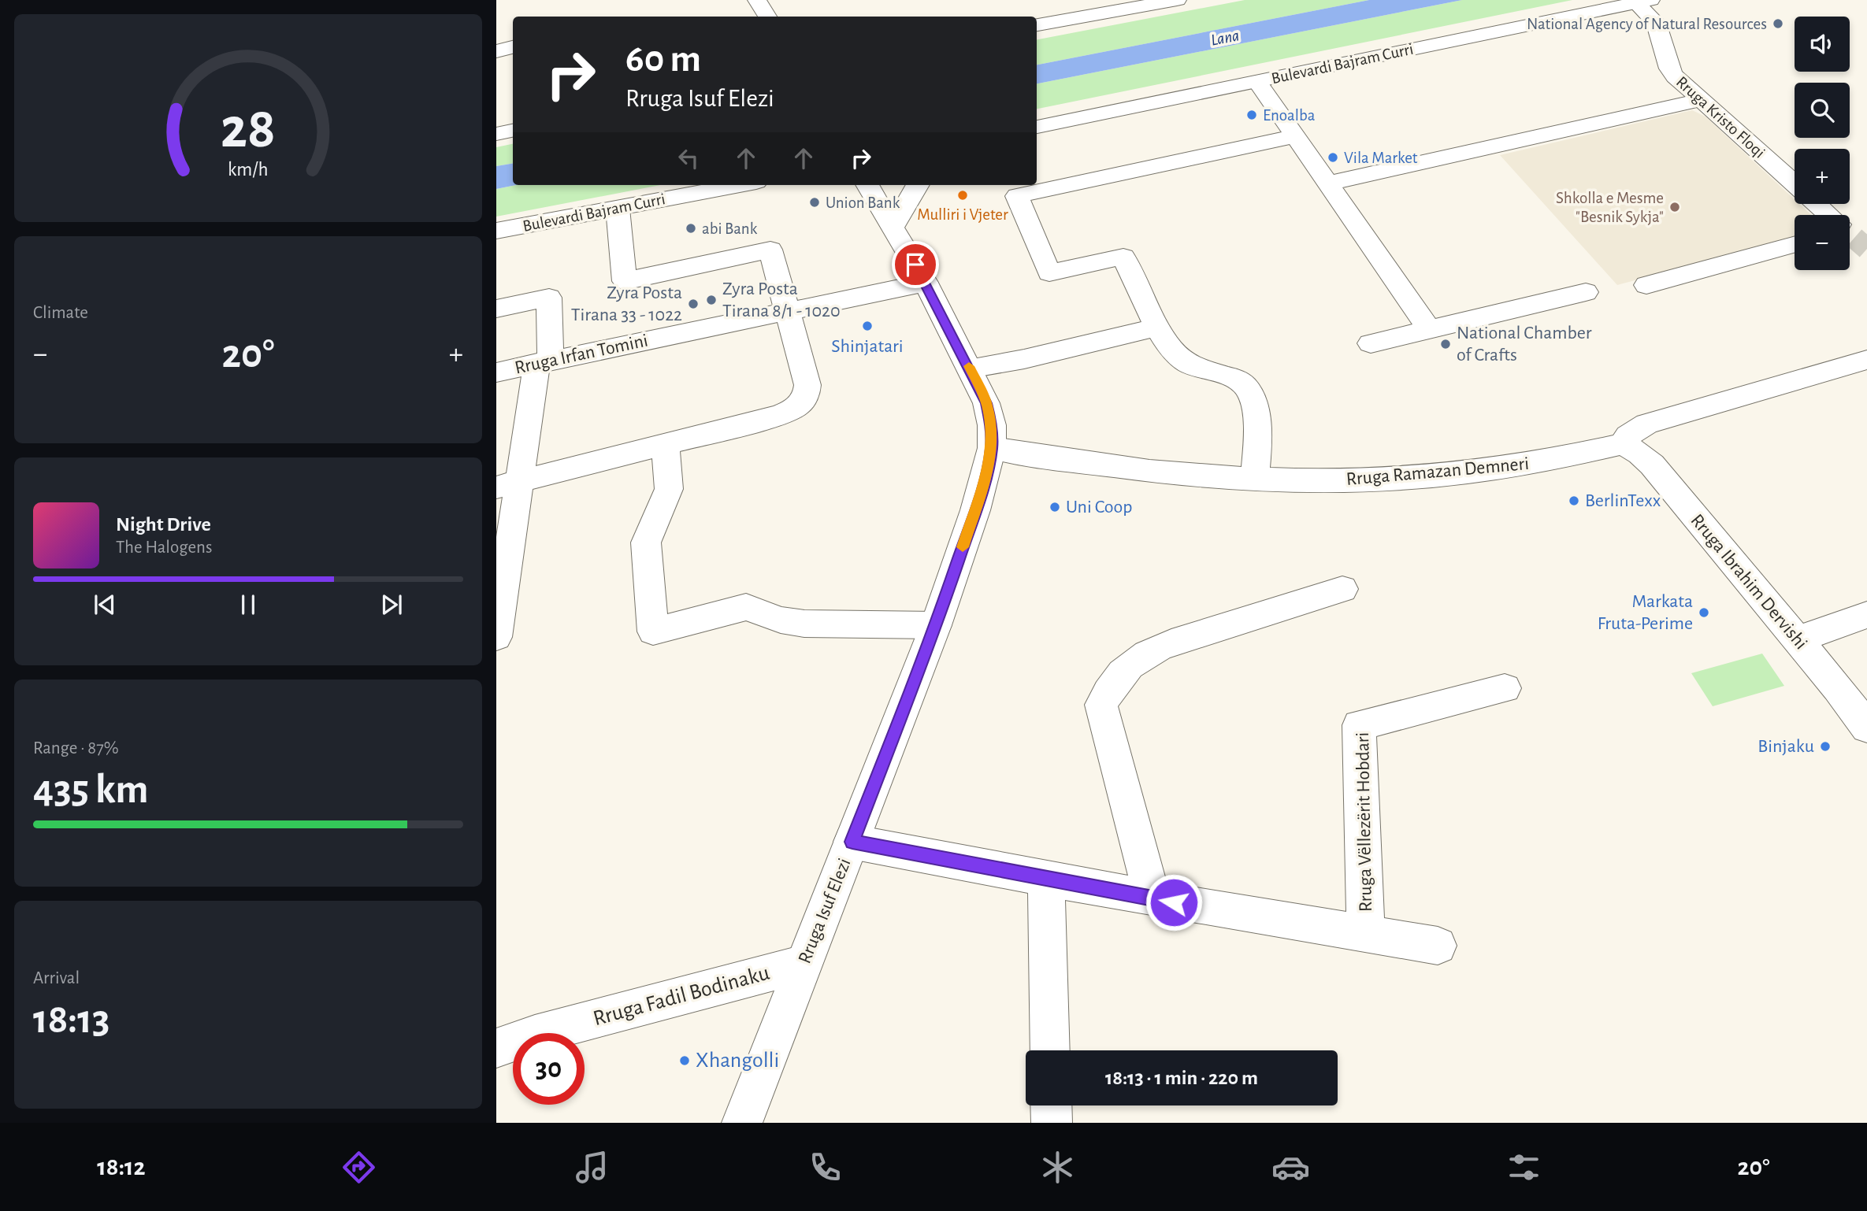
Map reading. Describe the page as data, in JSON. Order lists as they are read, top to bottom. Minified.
{"streets":{"street":["Bulevardi Bajram Curri","Rruga Kristo Floqi","Rruga Irfan Tomini","Rruga Ramazan Demneri","Rruga Ibrahim Dervishi","Rruga Vëllezërit Hobdari","Rruga Isuf Elezi","Rruga Fadil Bodinaku"]},"crossings":[["Bulevardi Bajram Curri","Rruga Kristo Floqi"],["Rruga Irfan Tomini","Rruga Isuf Elezi"],["Rruga Ramazan Demneri","Rruga Ibrahim Dervishi"],["Rruga Ramazan Demneri","Rruga Isuf Elezi"],["Rruga Vëllezërit Hobdari","Rruga Isuf Elezi"],["Rruga Isuf Elezi","Rruga Fadil Bodinaku"]],"water":["Lana"],"places":["National Agency of Natural Resources","Enoalba","Vila Market","Mulliri i Vjeter","Union Bank","Shkolla e Mesme \"Besnik Sykja\"","abi Bank","Zyra Posta Tirana 8/1 - 1020","Zyra Posta Tirana 33 - 1022","Shinjatari","National Chamber of Crafts","BerlinTexx","Uni Coop","Markata Fruta-Perime","Binjaku","Xhangolli"],"page":{"map_buttons":["+","−"],"turn":["60 m","Rruga Isuf Elezi"],"tile":["Climate",["Range · 87%","435 km"],["Arrival","18:13"]],"heat":["−","20°","+"],"song":["Night Drive","The Halogens"],"limit":"30","trip":"18:13 · 1 min · 220 m","tabs":["18:12","20°"],"gauge":["28","km/h"]}}
